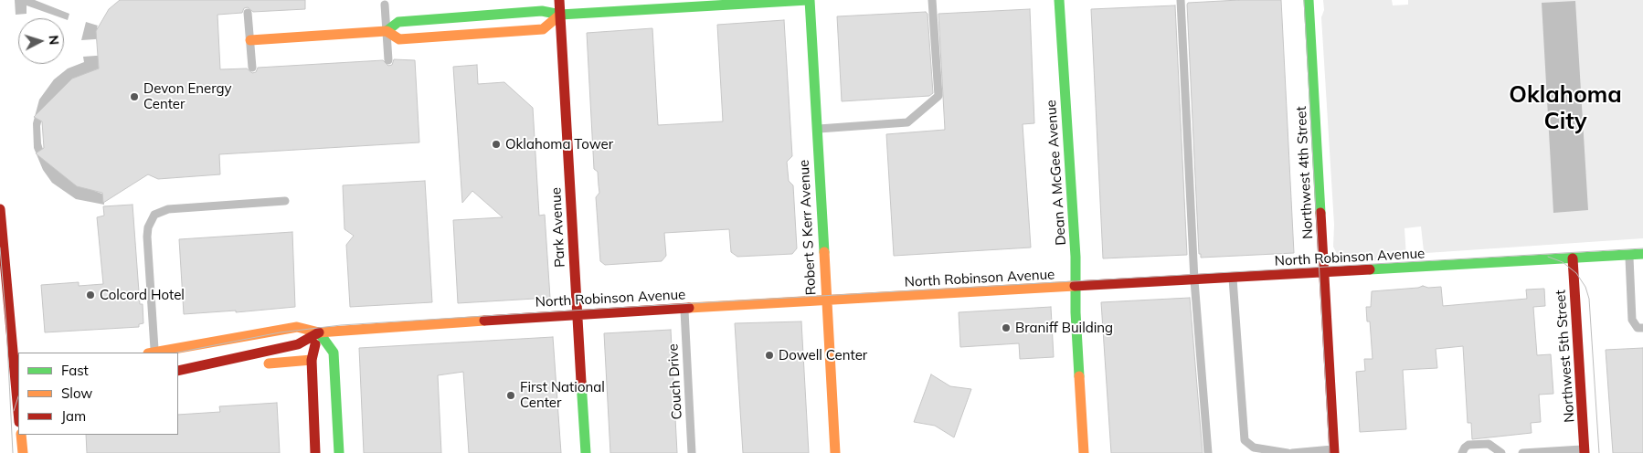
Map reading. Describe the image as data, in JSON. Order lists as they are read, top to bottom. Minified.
{"streets":{"street":["Dean A McGee Avenue","Northwest 4th Street","Park Avenue","Robert S Kerr Avenue","North Robinson Avenue","Northwest 5th Street"],"lane":["Couch Drive"]},"crossings":[["Dean A McGee Avenue","North Robinson Avenue"],["Northwest 4th Street","North Robinson Avenue"],["Park Avenue","North Robinson Avenue"],["Robert S Kerr Avenue","North Robinson Avenue"],["North Robinson Avenue","Northwest 5th Street"],["North Robinson Avenue","Couch Drive"]],"districts":["Oklahoma City"],"places":["Devon Energy Center","Oklahoma Tower","Colcord Hotel","Braniff Building","Dowell Center","First National Center"],"legend":["Fast","Slow","Jam"],"north":"right"}
